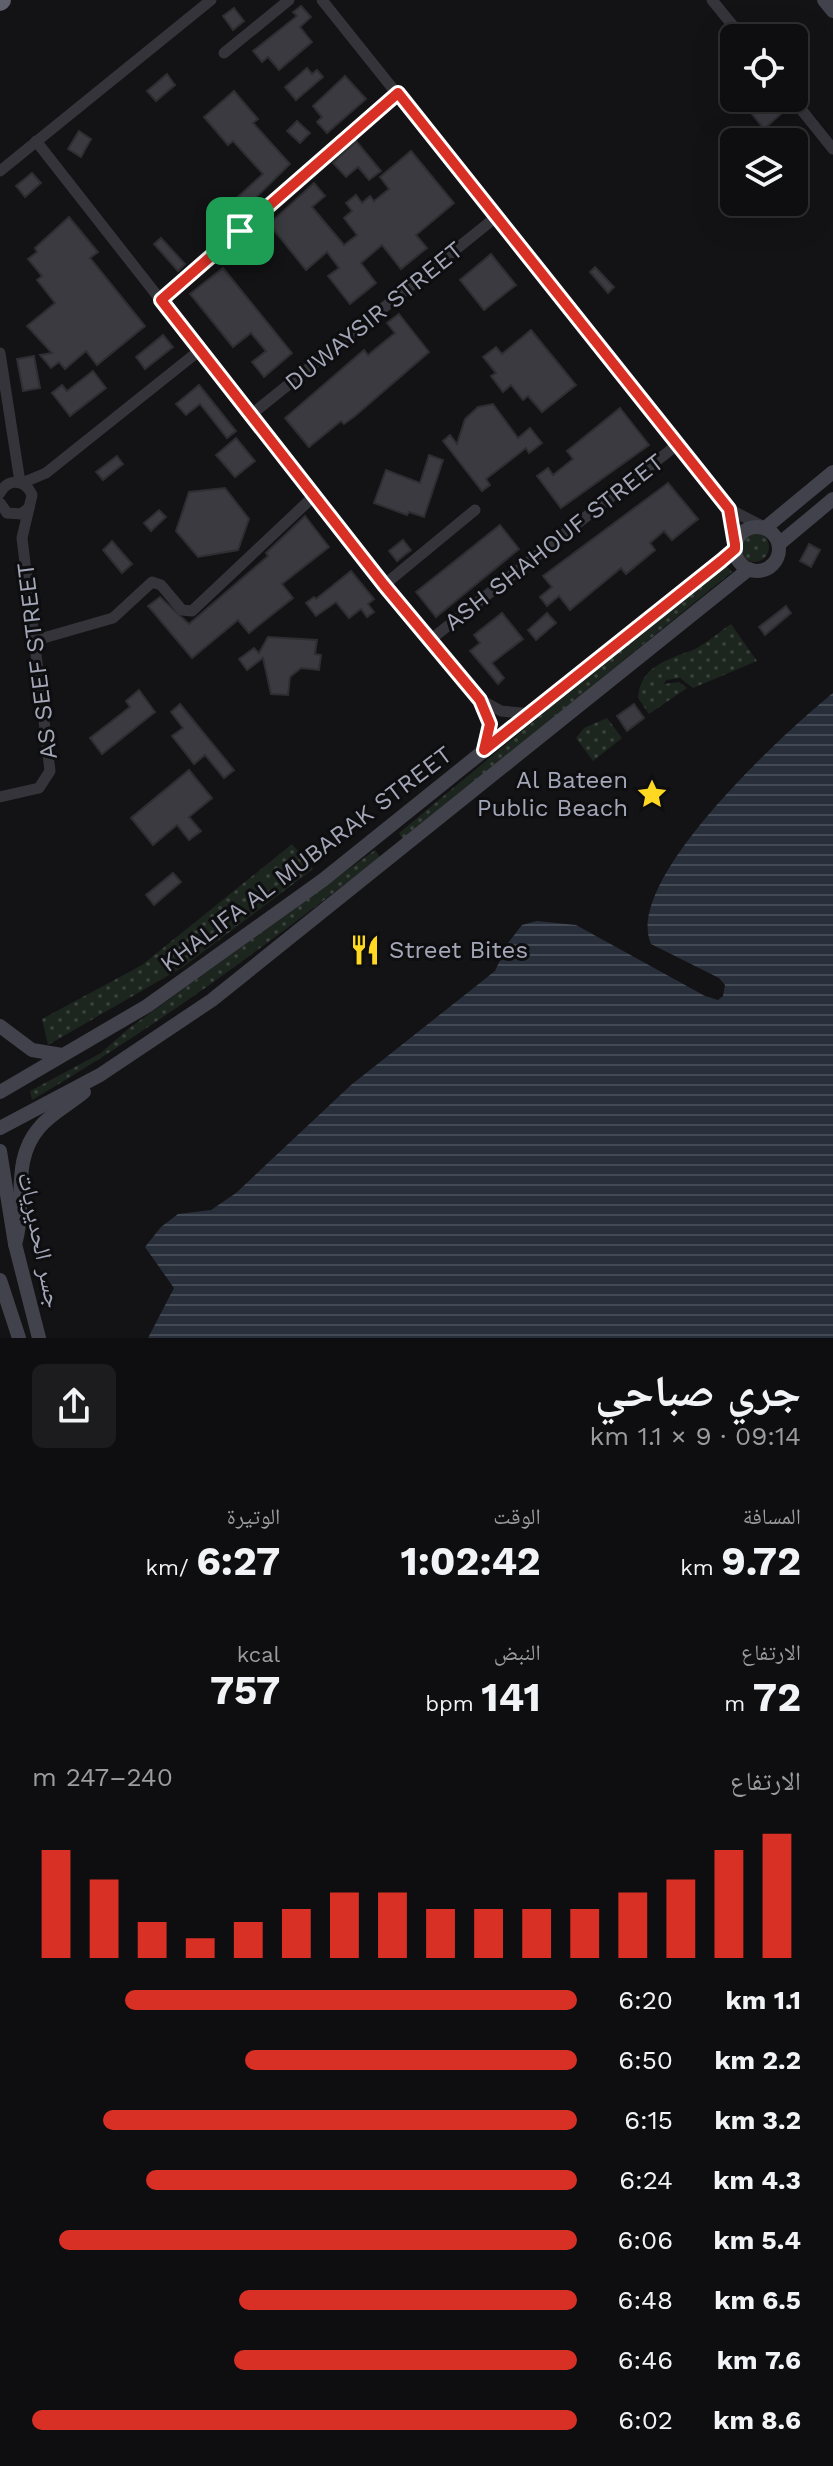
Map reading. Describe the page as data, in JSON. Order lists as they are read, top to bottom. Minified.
{"streets":{"street":["DUWAYSIR STREET","ASH SHAHOUF STREET","AS SEEF STREET","KHALIFA AL MUBARAK STREET","جسر الحديريات"]},"places":{"place":["Al Bateen Public Beach"],"restaurant":["Street Bites"]},"page":{"heading":["جري صباحي","09:14 · 9 × 1.1 km"],"stats":[["المسافة","9.72 km"],["الوقت","1:02:42"],["الوتيرة","6:27 /km"],["الارتفاع","72 m"],["النبض","141 bpm"],["kcal","757"]],"chart":["الارتفاع","240–247 m"],"list":[{"name":"1.1 km","note":"6:20"},{"name":"2.2 km","note":"6:50"},{"name":"3.2 km","note":"6:15"},{"name":"4.3 km","note":"6:24"},{"name":"5.4 km","note":"6:06"},{"name":"6.5 km","note":"6:48"},{"name":"7.6 km","note":"6:46"},{"name":"8.6 km","note":"6:02"}]}}
